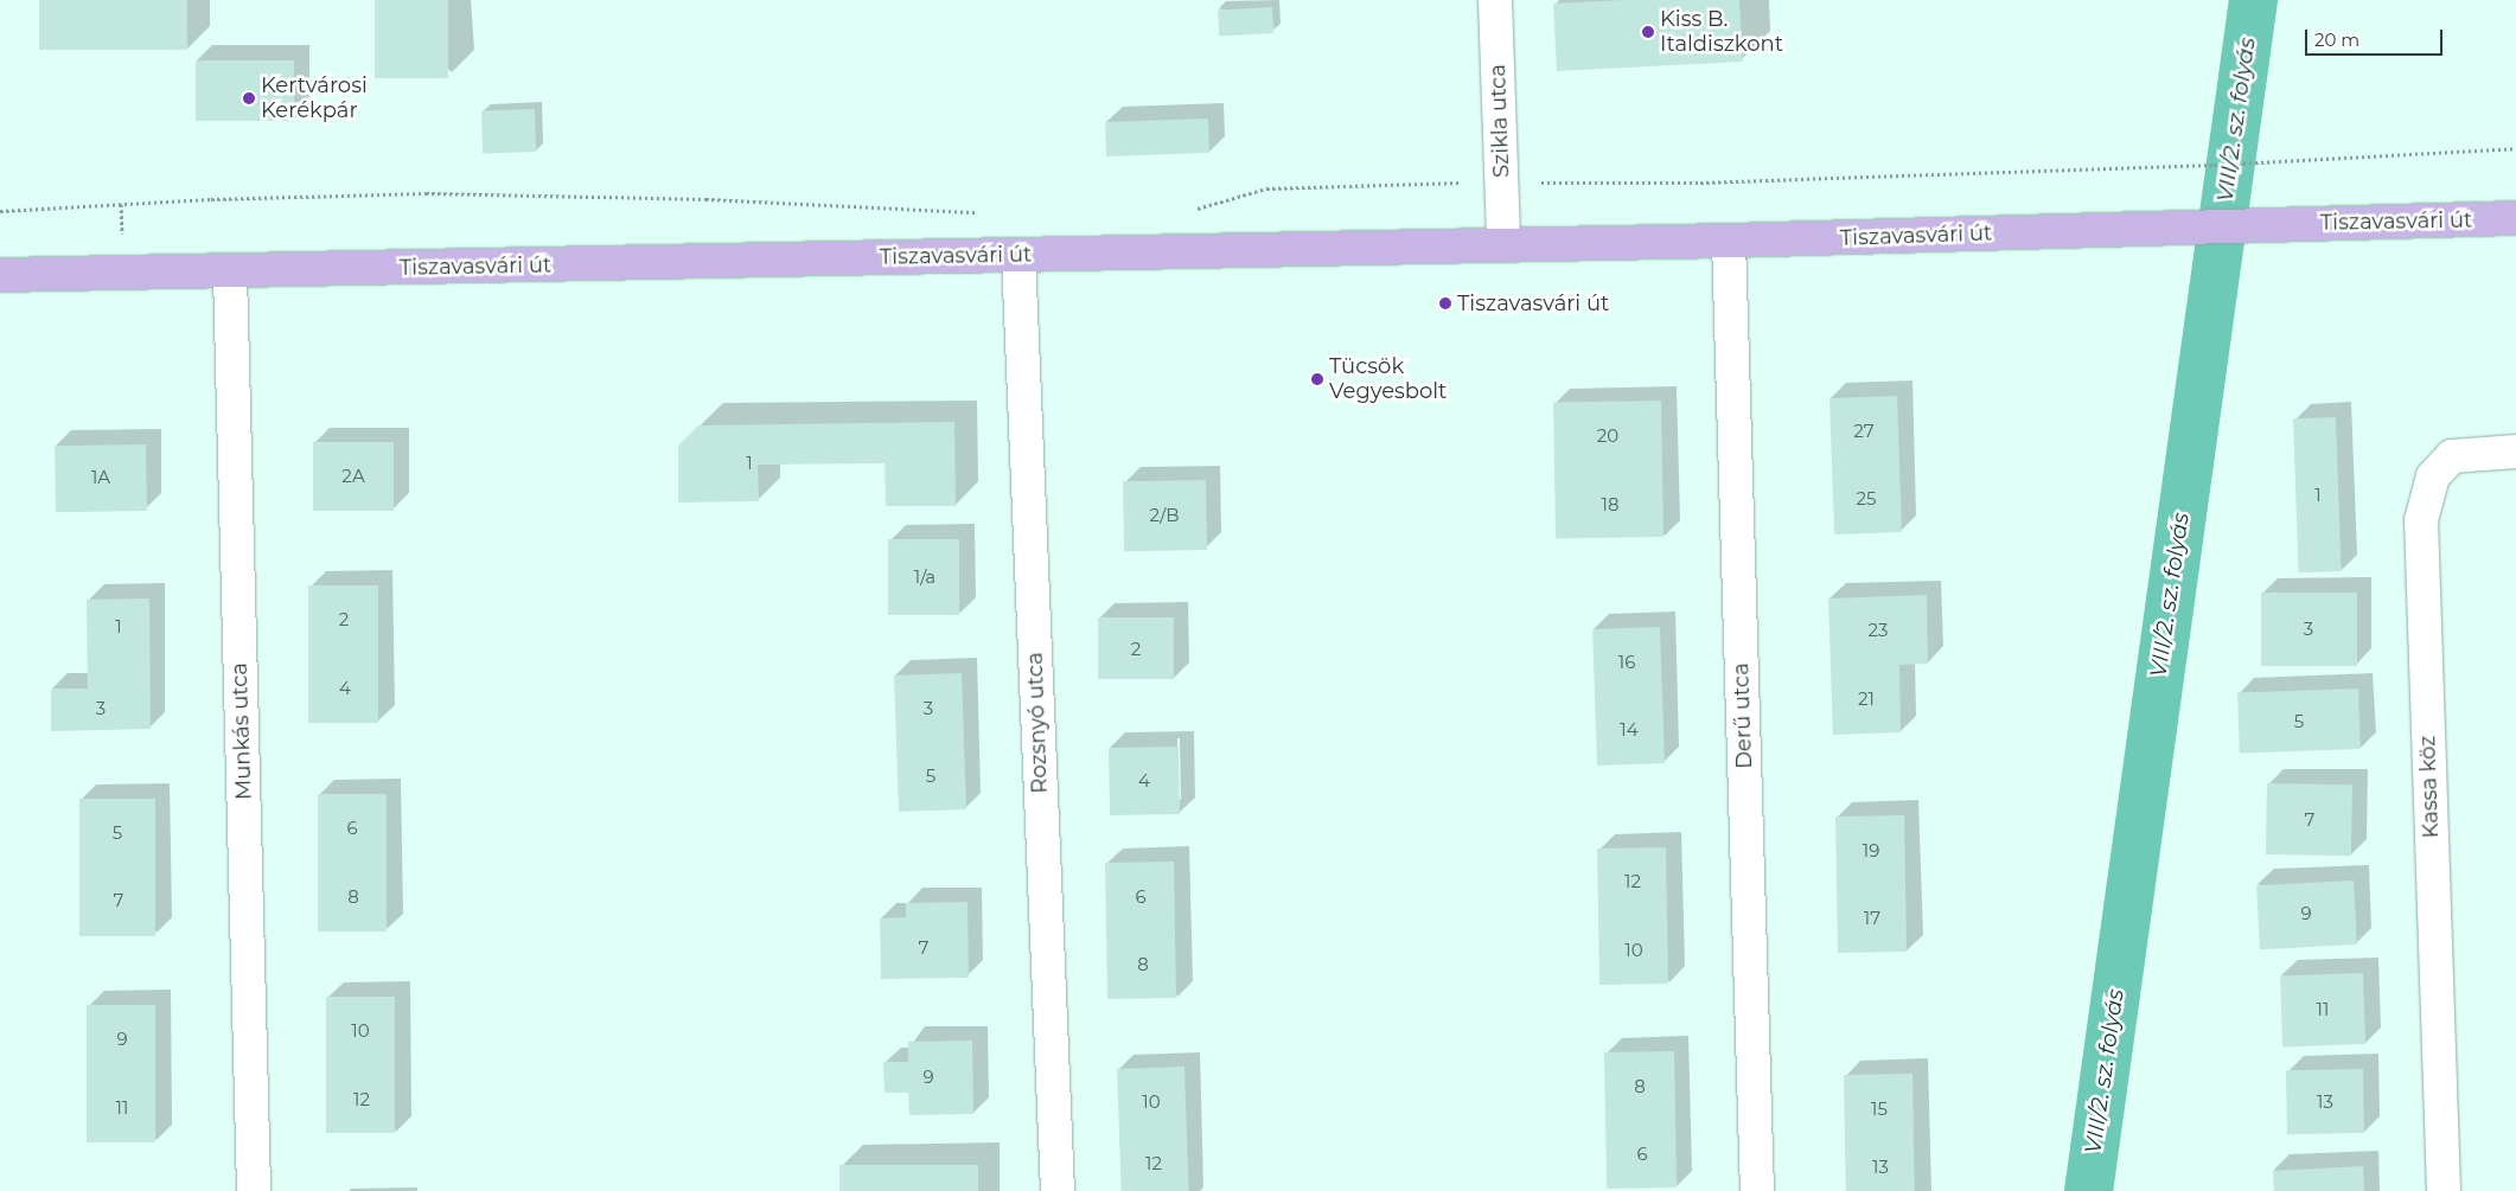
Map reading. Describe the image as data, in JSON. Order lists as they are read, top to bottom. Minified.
{"streets":{"main road":["Tiszavasvári út"],"street":["Szikla utca","Derű utca","Rozsnyó utca","Munkás utca","Kassa köz"]},"crossings":[["Szikla utca","Tiszavasvári út"],["Tiszavasvári út","Derű utca"],["Tiszavasvári út","Rozsnyó utca"],["Tiszavasvári út","Munkás utca"]],"water":["VIII/2. sz. folyás"],"places":["Kiss B. Italdiszkont","Kertvárosi Kerékpár","Tiszavasvári út","Tücsök Vegyesbolt"],"house_numbers":["27","20","1","2A","1A","1","25","18","2/B","1/a","2","1","3","23","2","16","4","21","3","3","5","14","5","4","7","6","5","19","12","8","6","7","9","17","7","10","8","11","10","9","9","8","12","10","13","11","15","6","12","13"],"scale_bar":"20 m"}
